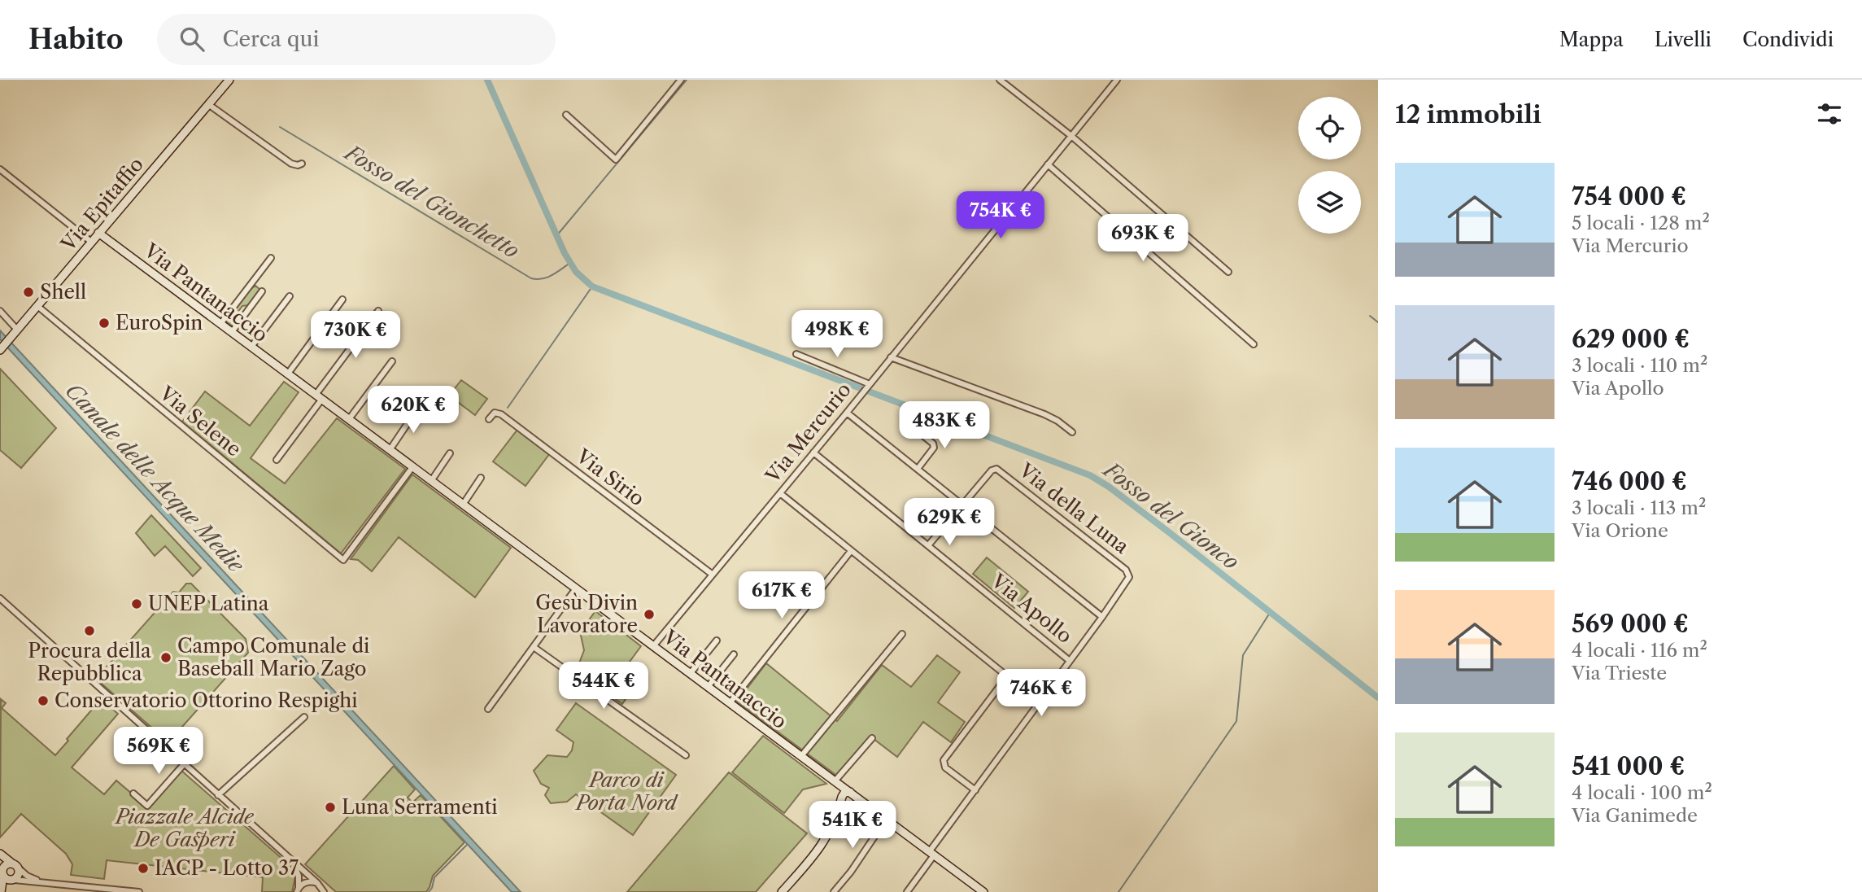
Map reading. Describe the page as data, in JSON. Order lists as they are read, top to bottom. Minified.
{"streets":{"street":["Via Epitaffio","Via Pantanaccio","Via Selene","Via Mercurio","Via Sirio","Via della Luna","Via Apollo"]},"crossings":[["Via Epitaffio","Via Pantanaccio"],["Via Epitaffio","Via Selene"],["Via Pantanaccio","Via Selene"],["Via Pantanaccio","Via Mercurio"],["Via Mercurio","Via Sirio"],["Via Mercurio","Via Apollo"],["Via della Luna","Via Apollo"]],"water":["Fosso del Gionchetto","Canale delle Acque Medie","Fosso del Gionco"],"parks":["Parco di Porta Nord","Piazzale Alcide De Gasperi"],"places":["Shell","EuroSpin","UNEP Latina","Gesù Divin Lavoratore","Procura della Repubblica","Campo Comunale di Baseball Mario Zago","Conservatorio Ottorino Respighi","Luna Serramenti","IACP - Lotto 37"],"page":{"header":"Habito","search":"Cerca qui","nav":["Mappa","Livelli","Condividi"],"heading":"12 immobili","list":[{"name":"754 000 €","note":"5 locali · 128 m² · Via Mercurio"},{"name":"629 000 €","note":"3 locali · 110 m² · Via Apollo"},{"name":"746 000 €","note":"3 locali · 113 m² · Via Orione"},{"name":"569 000 €","note":"4 locali · 116 m² · Via Trieste"},{"name":"541 000 €","note":"4 locali · 100 m² · Via Ganimede"}],"price":["754K €","693K €","498K €","730K €","620K €","483K €","629K €","617K €","544K €","746K €","569K €","541K €"]}}
